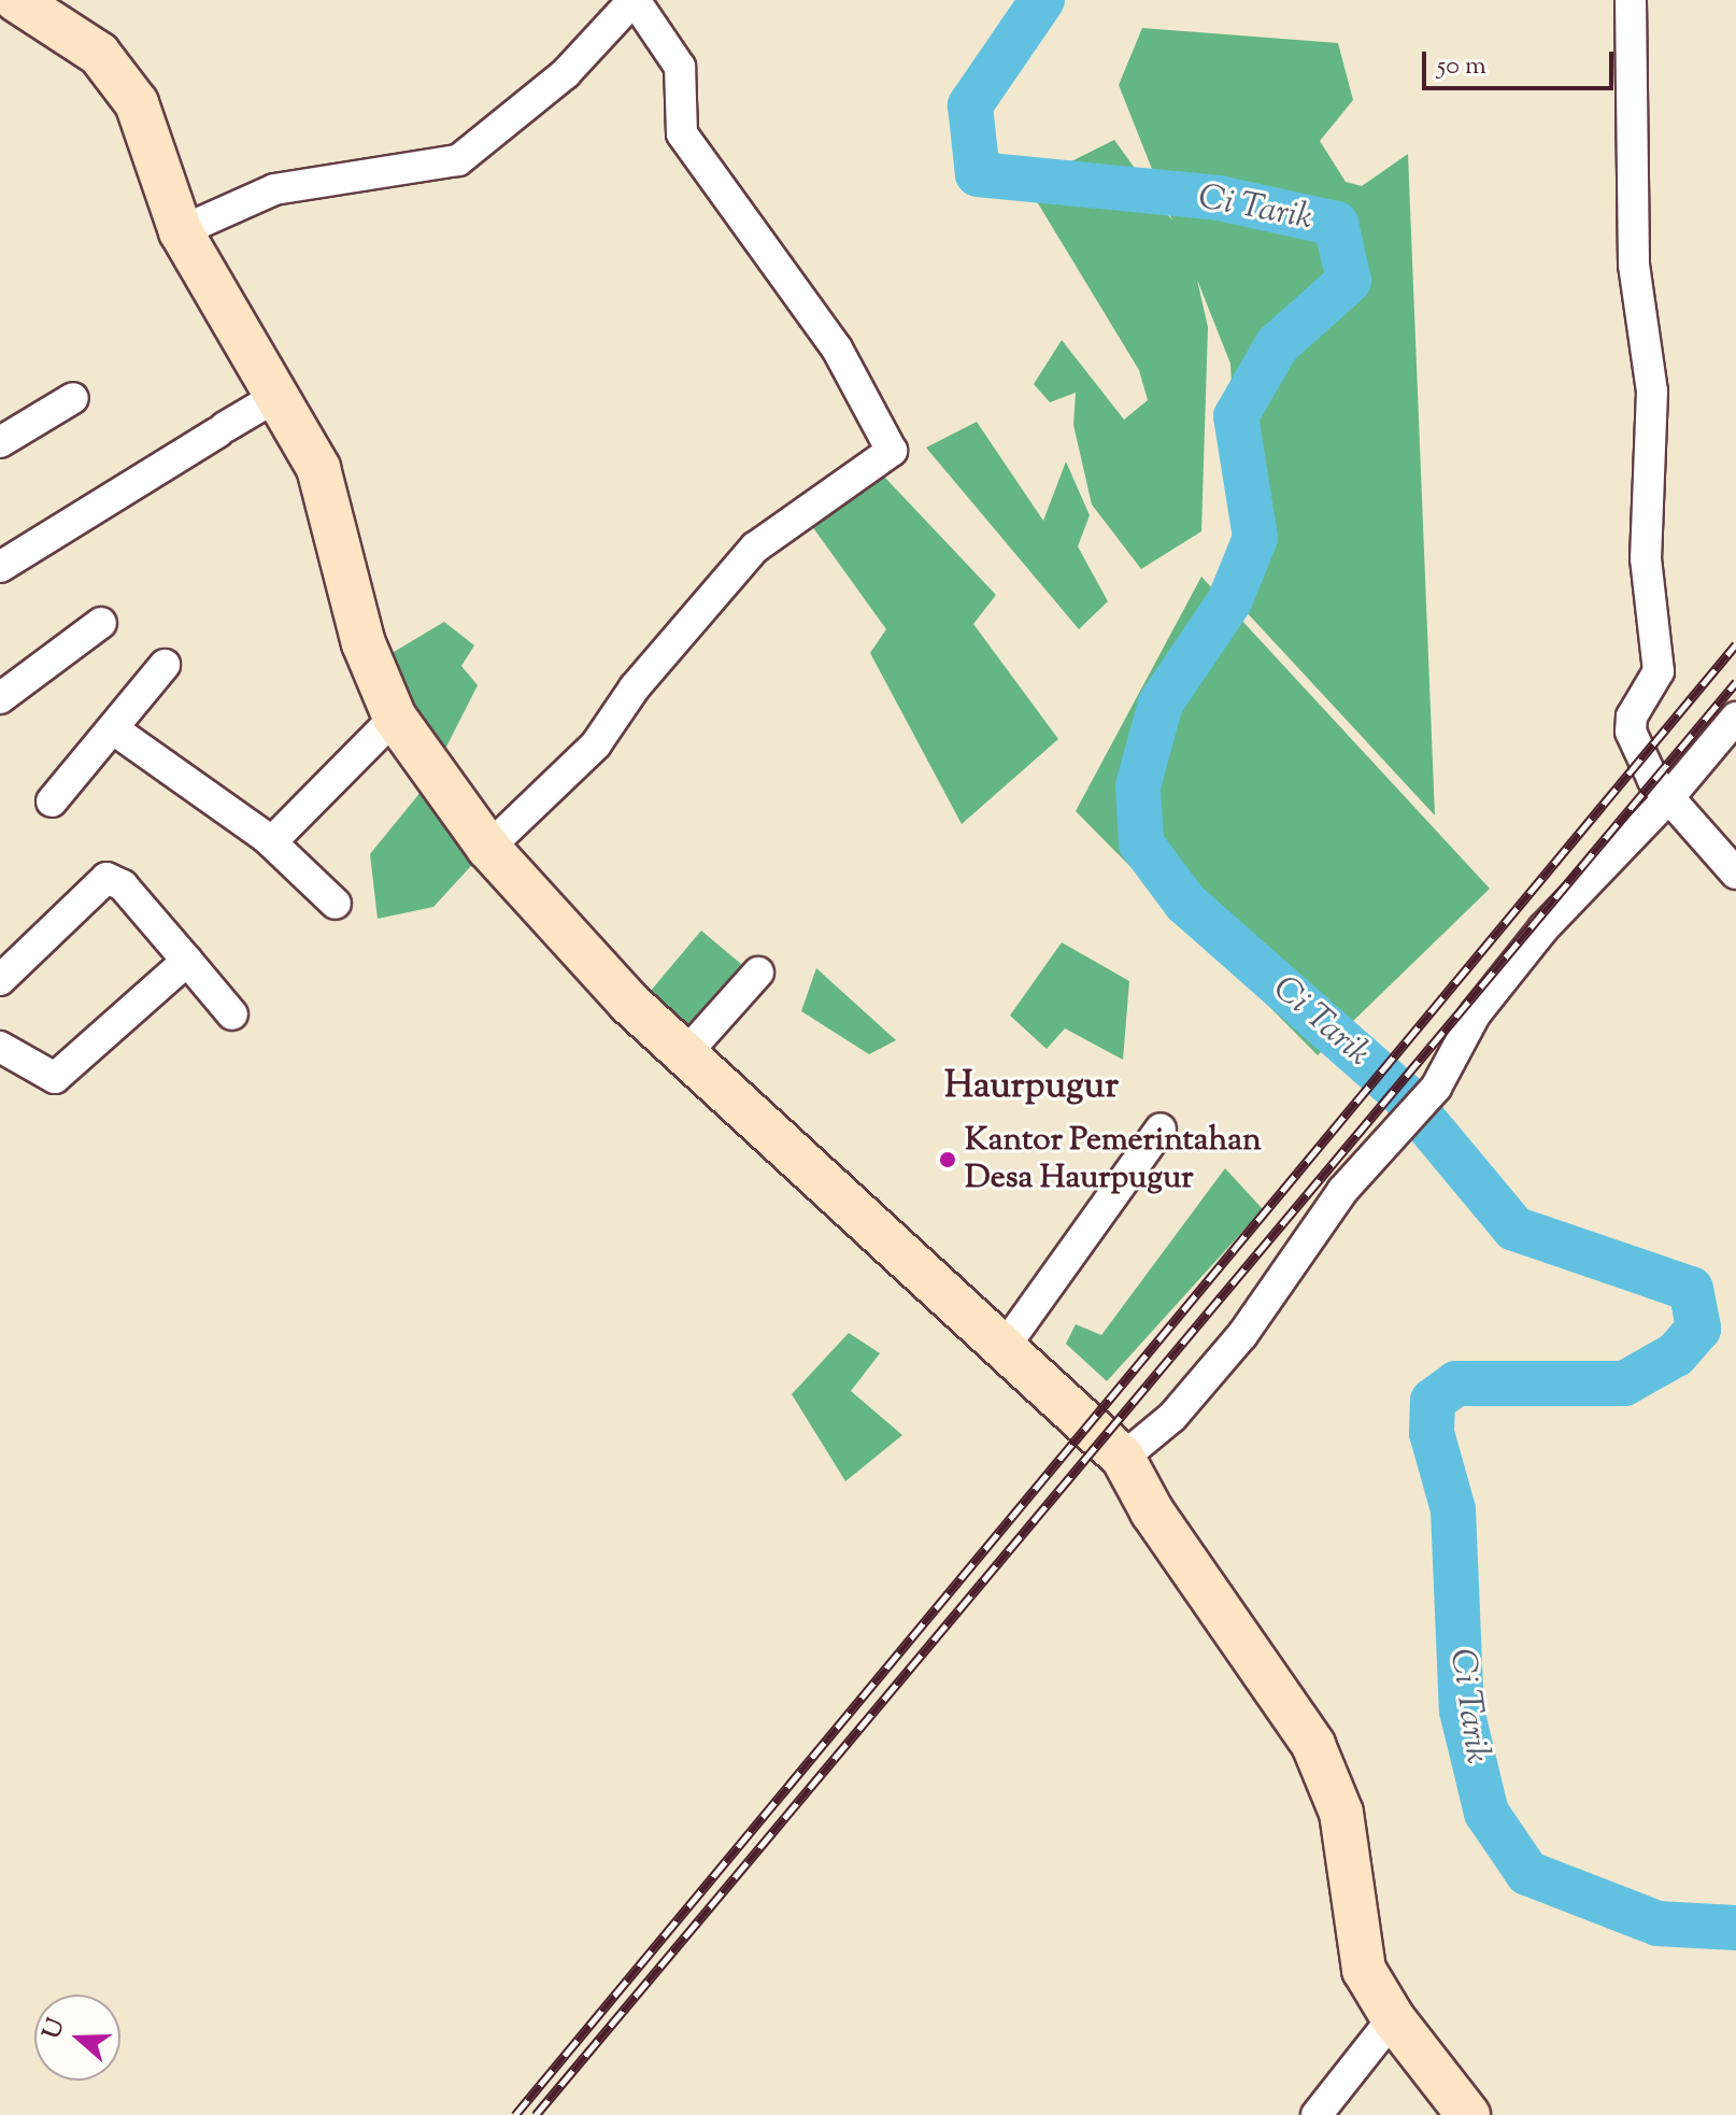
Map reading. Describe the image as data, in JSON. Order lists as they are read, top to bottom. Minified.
{"districts":["Haurpugur"],"water":["Ci Tarik"],"places":["Kantor Pemerintahan Desa Haurpugur"],"scale_bar":"50 m","north":"left"}
